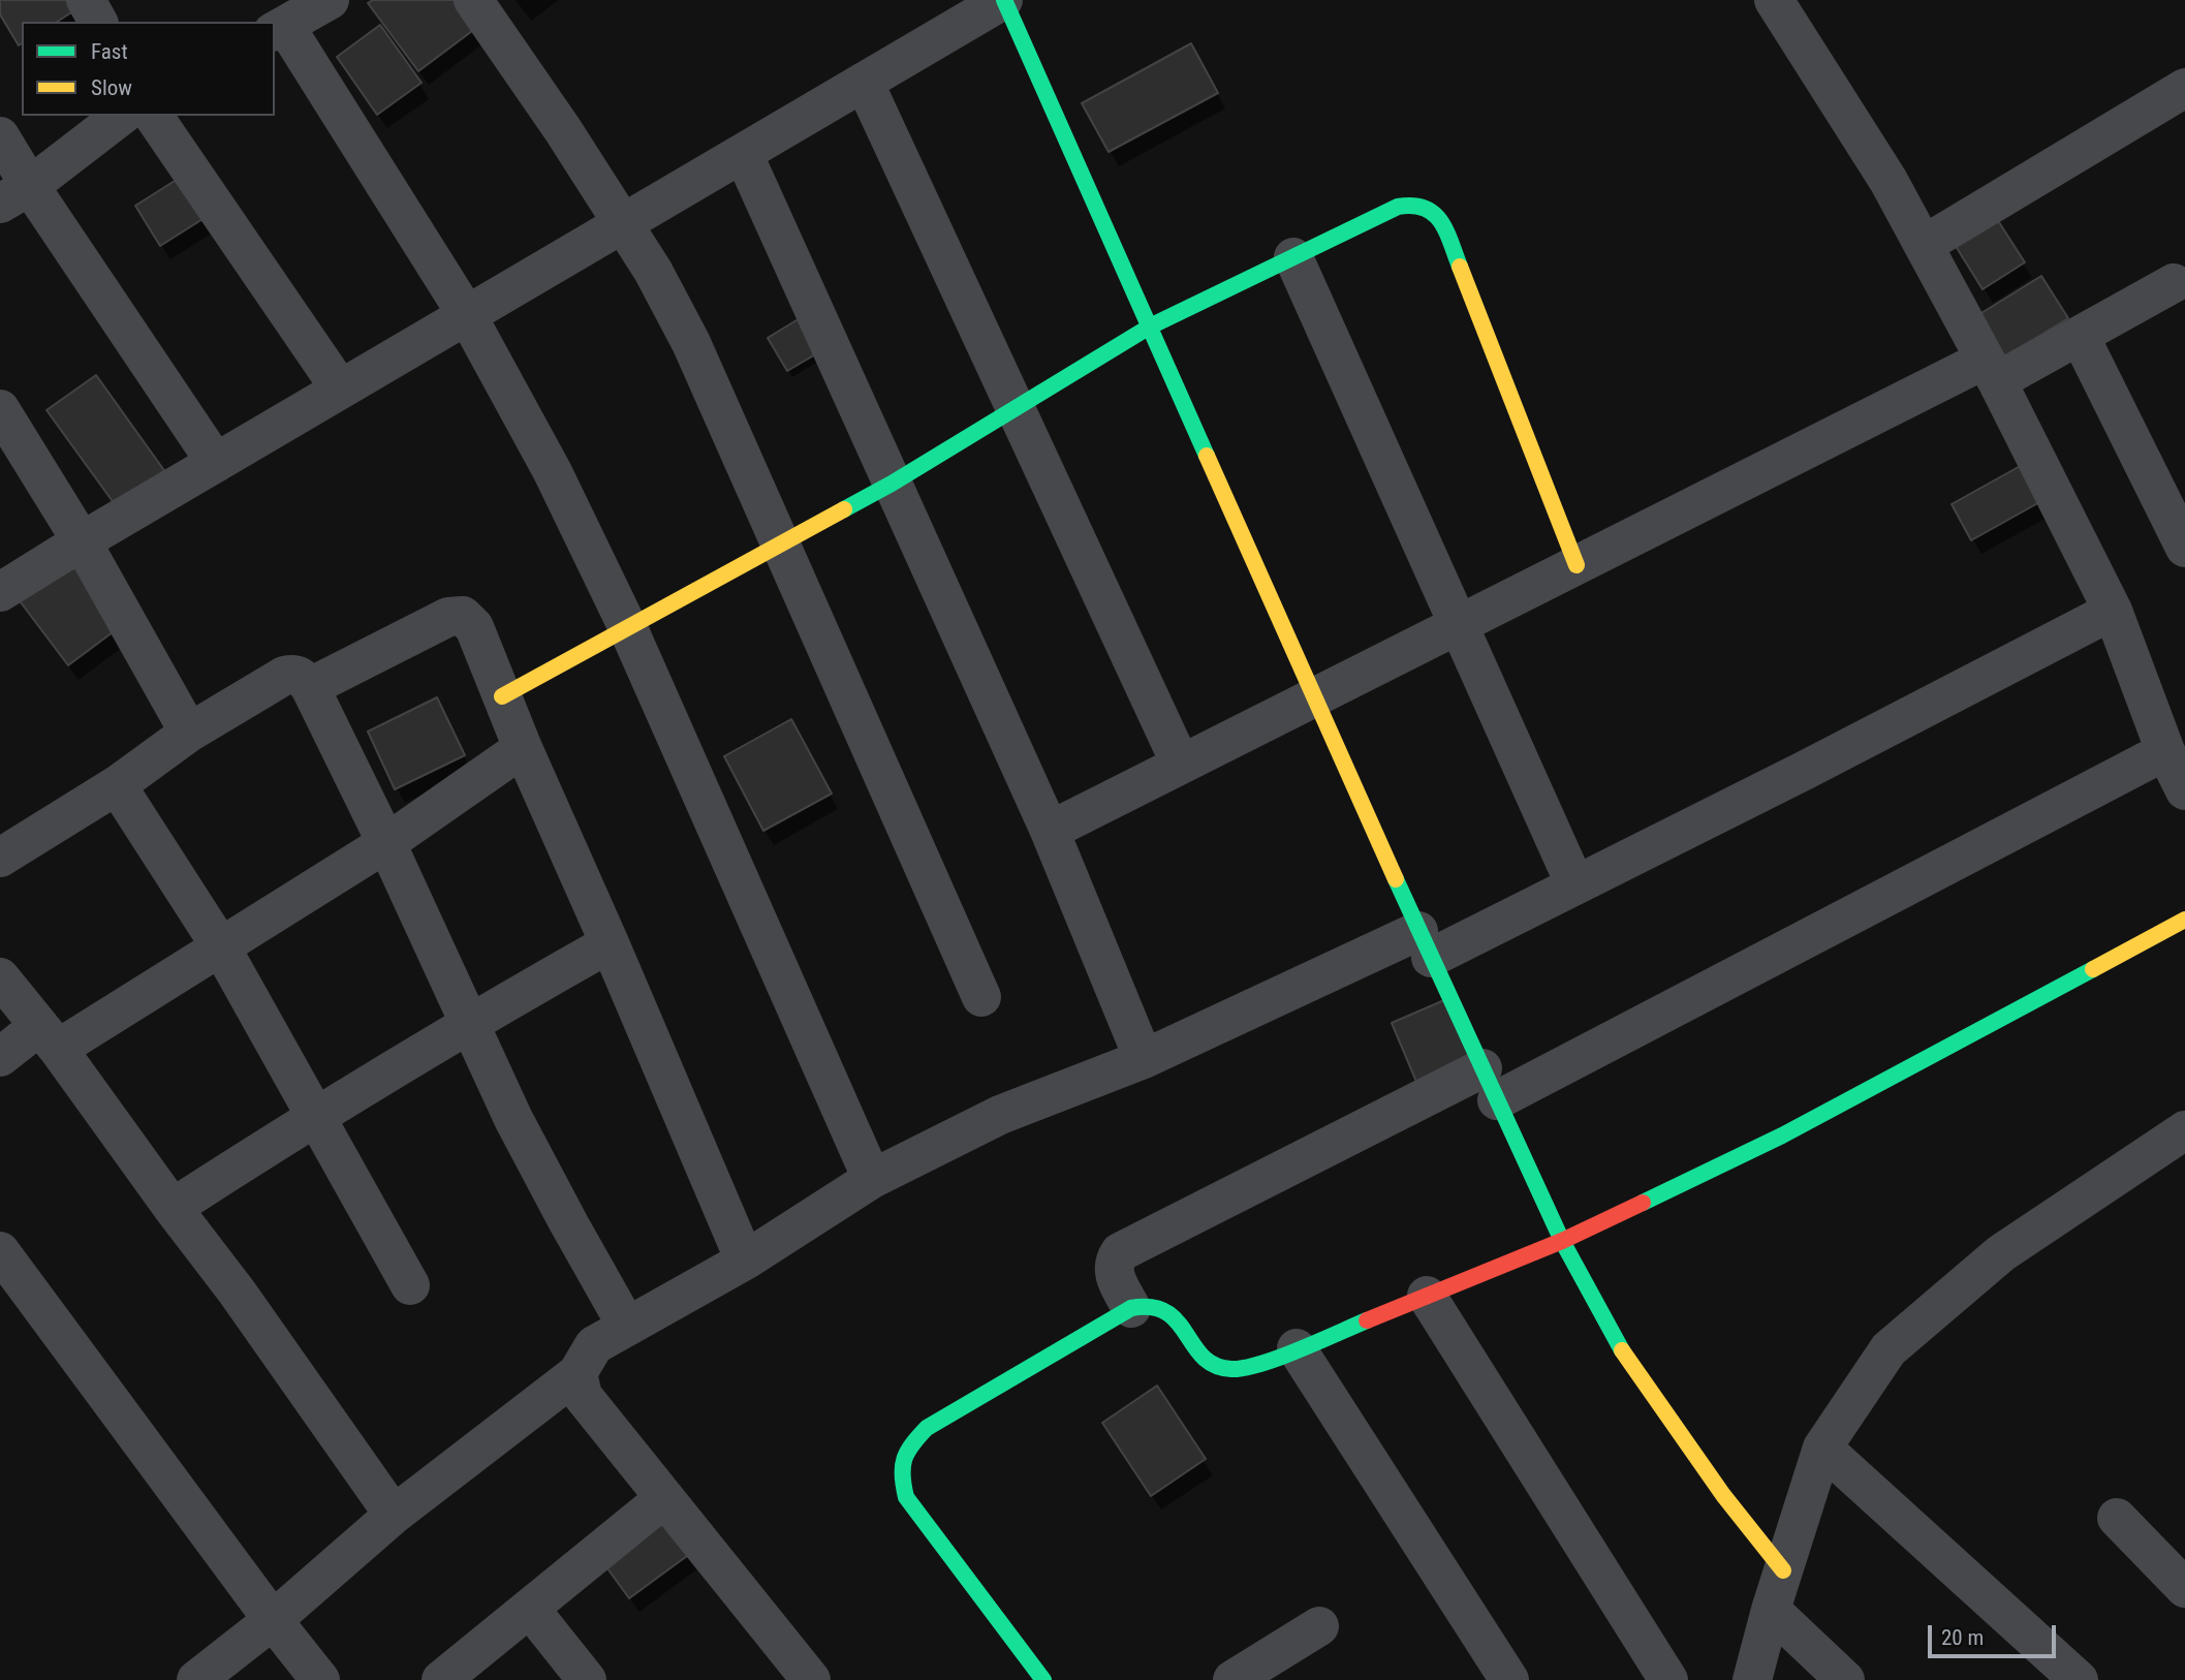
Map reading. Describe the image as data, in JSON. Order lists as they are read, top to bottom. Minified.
{"legend":["Fast","Slow"],"scale_bar":"20 m"}
